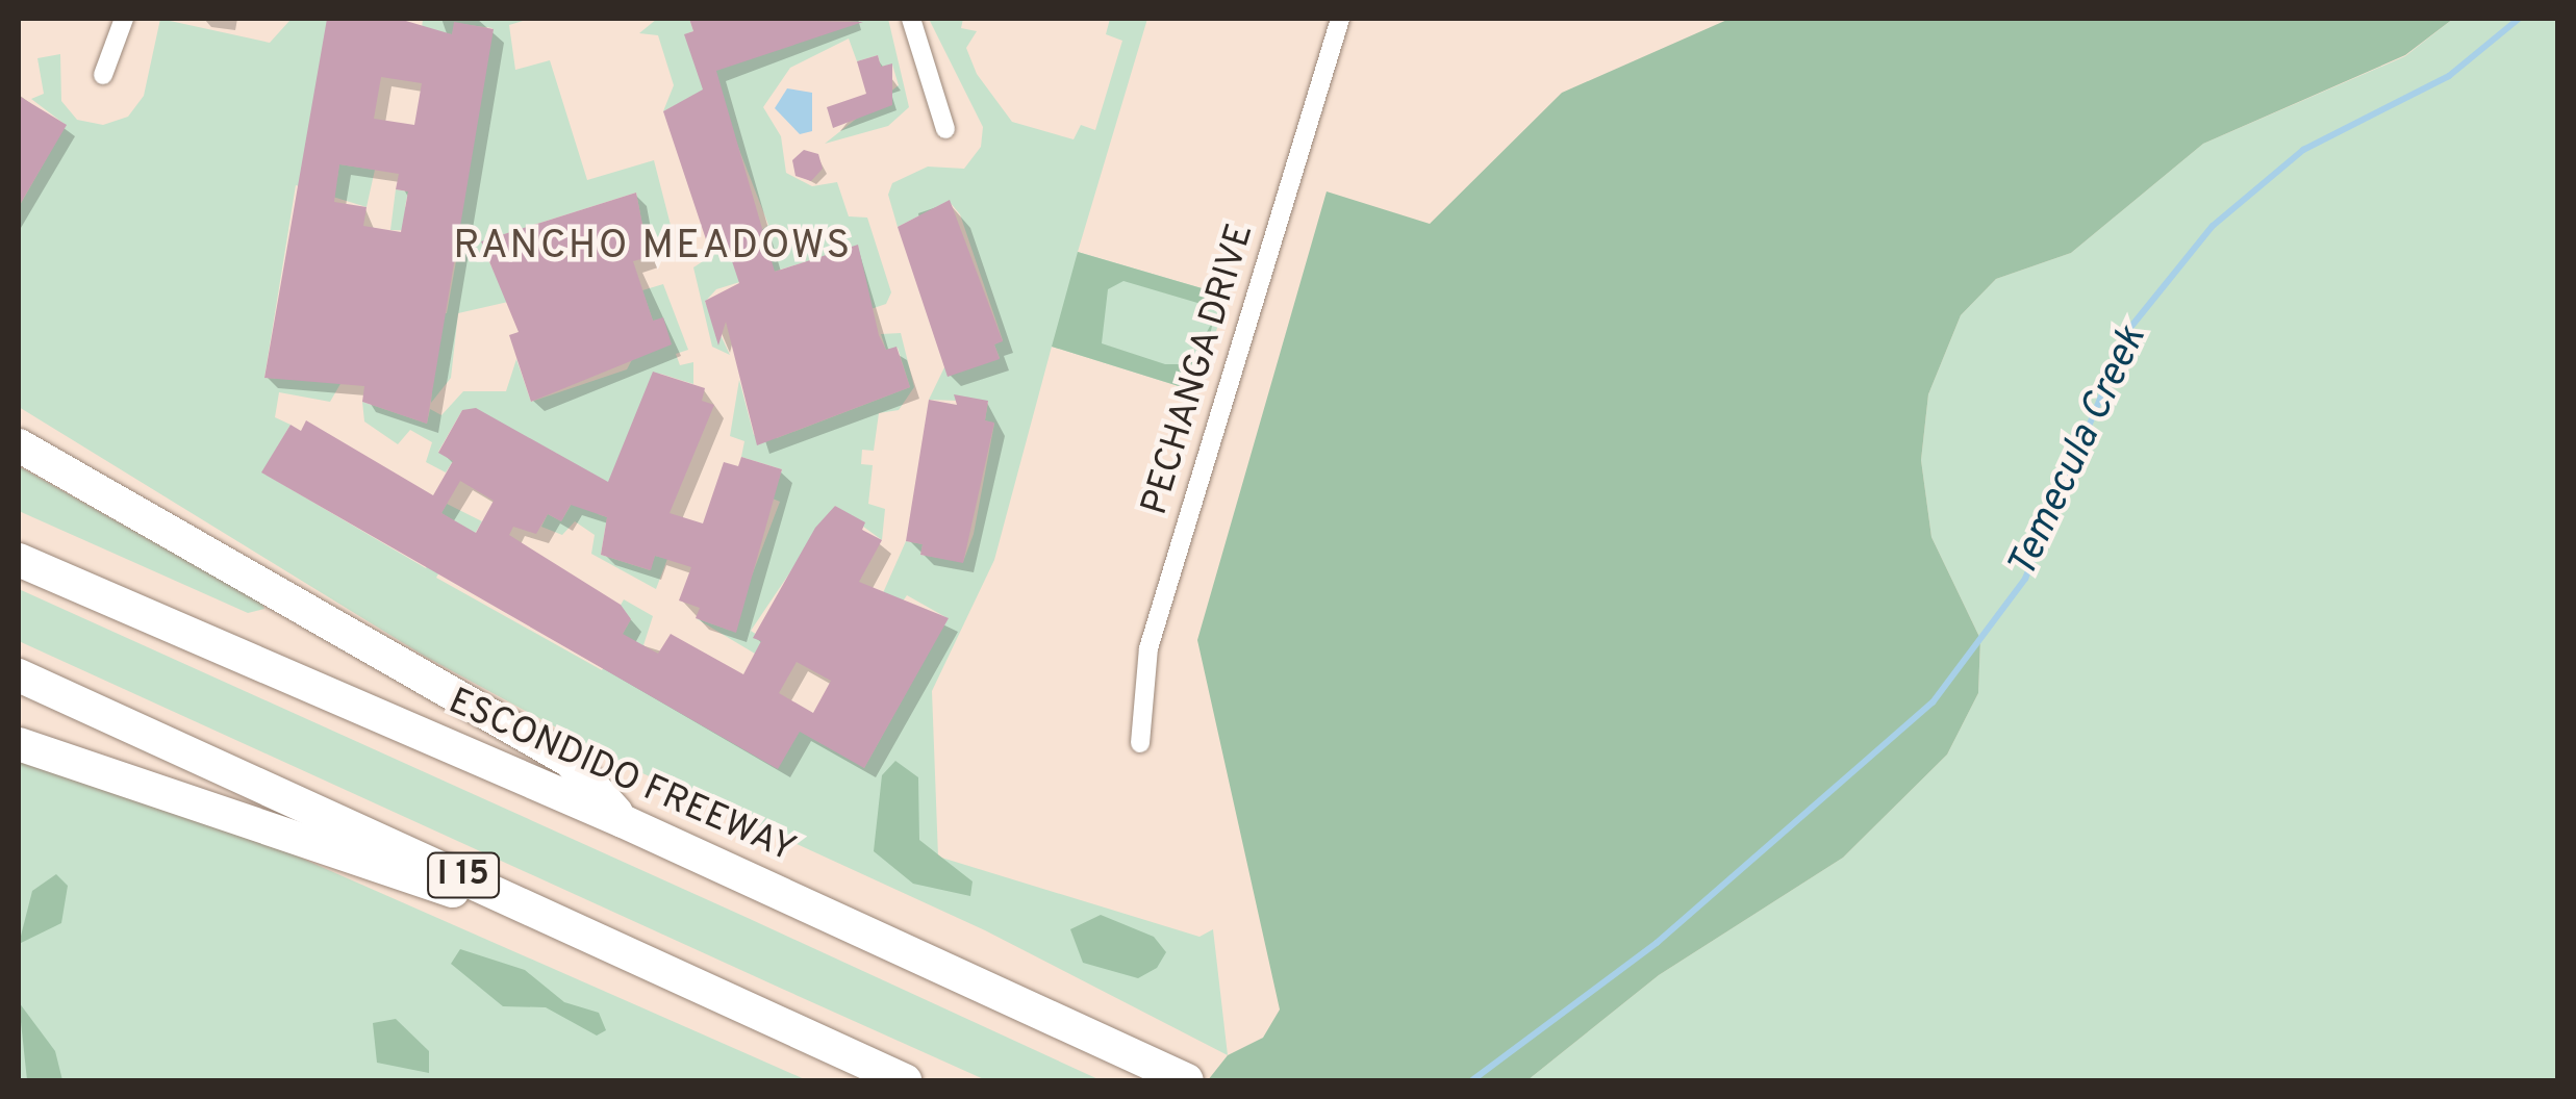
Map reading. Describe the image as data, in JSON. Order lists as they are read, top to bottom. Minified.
{"streets":{"highway":["ESCONDIDO FREEWAY","I 15"],"street":["PECHANGA DRIVE"]},"districts":["RANCHO MEADOWS"],"water":["Temecula Creek"]}
